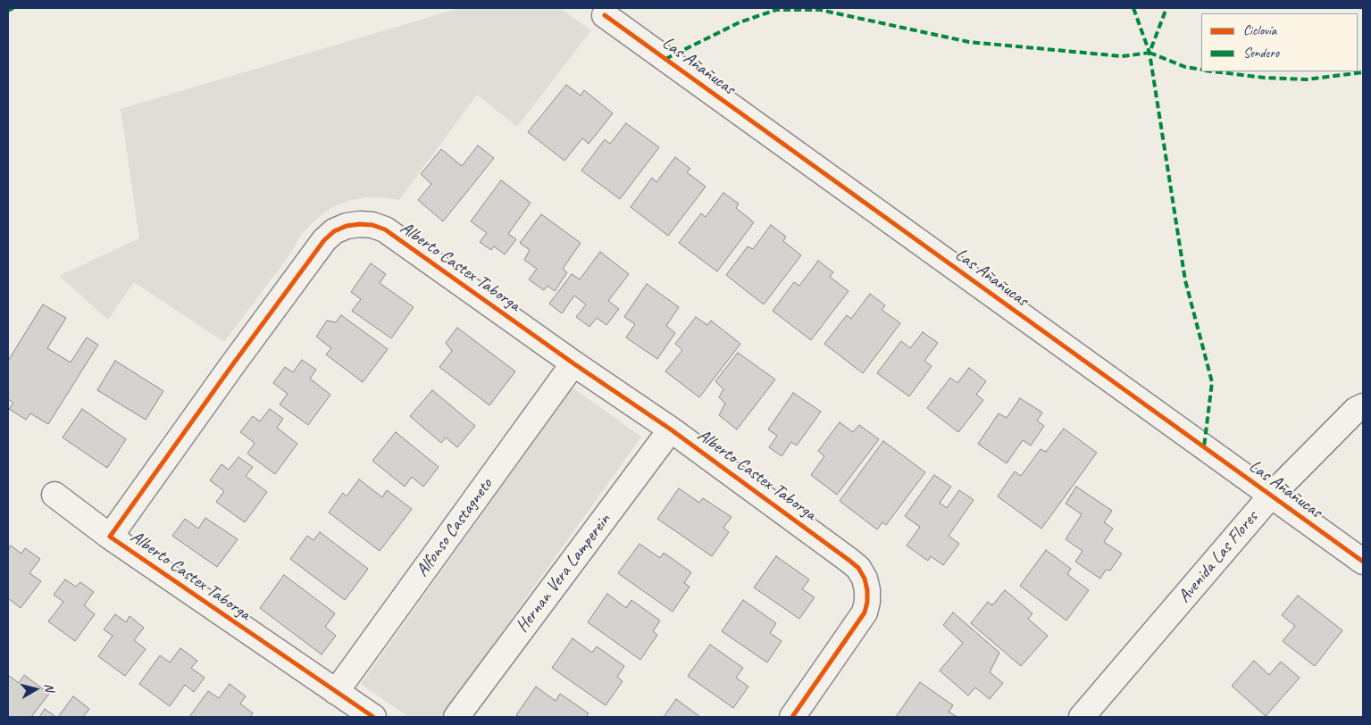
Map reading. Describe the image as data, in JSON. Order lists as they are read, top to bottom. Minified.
{"streets":{"street":["Las Añañucas","Alberto Castex Taborga","Alfonso Castagneto","Avenida Las Flores","Hernan Vera Lamperein"]},"crossings":[["Las Añañucas","Avenida Las Flores"],["Alberto Castex Taborga","Alfonso Castagneto"],["Alberto Castex Taborga","Hernan Vera Lamperein"]],"legend":["Ciclovía","Sendero"],"north":"right"}
